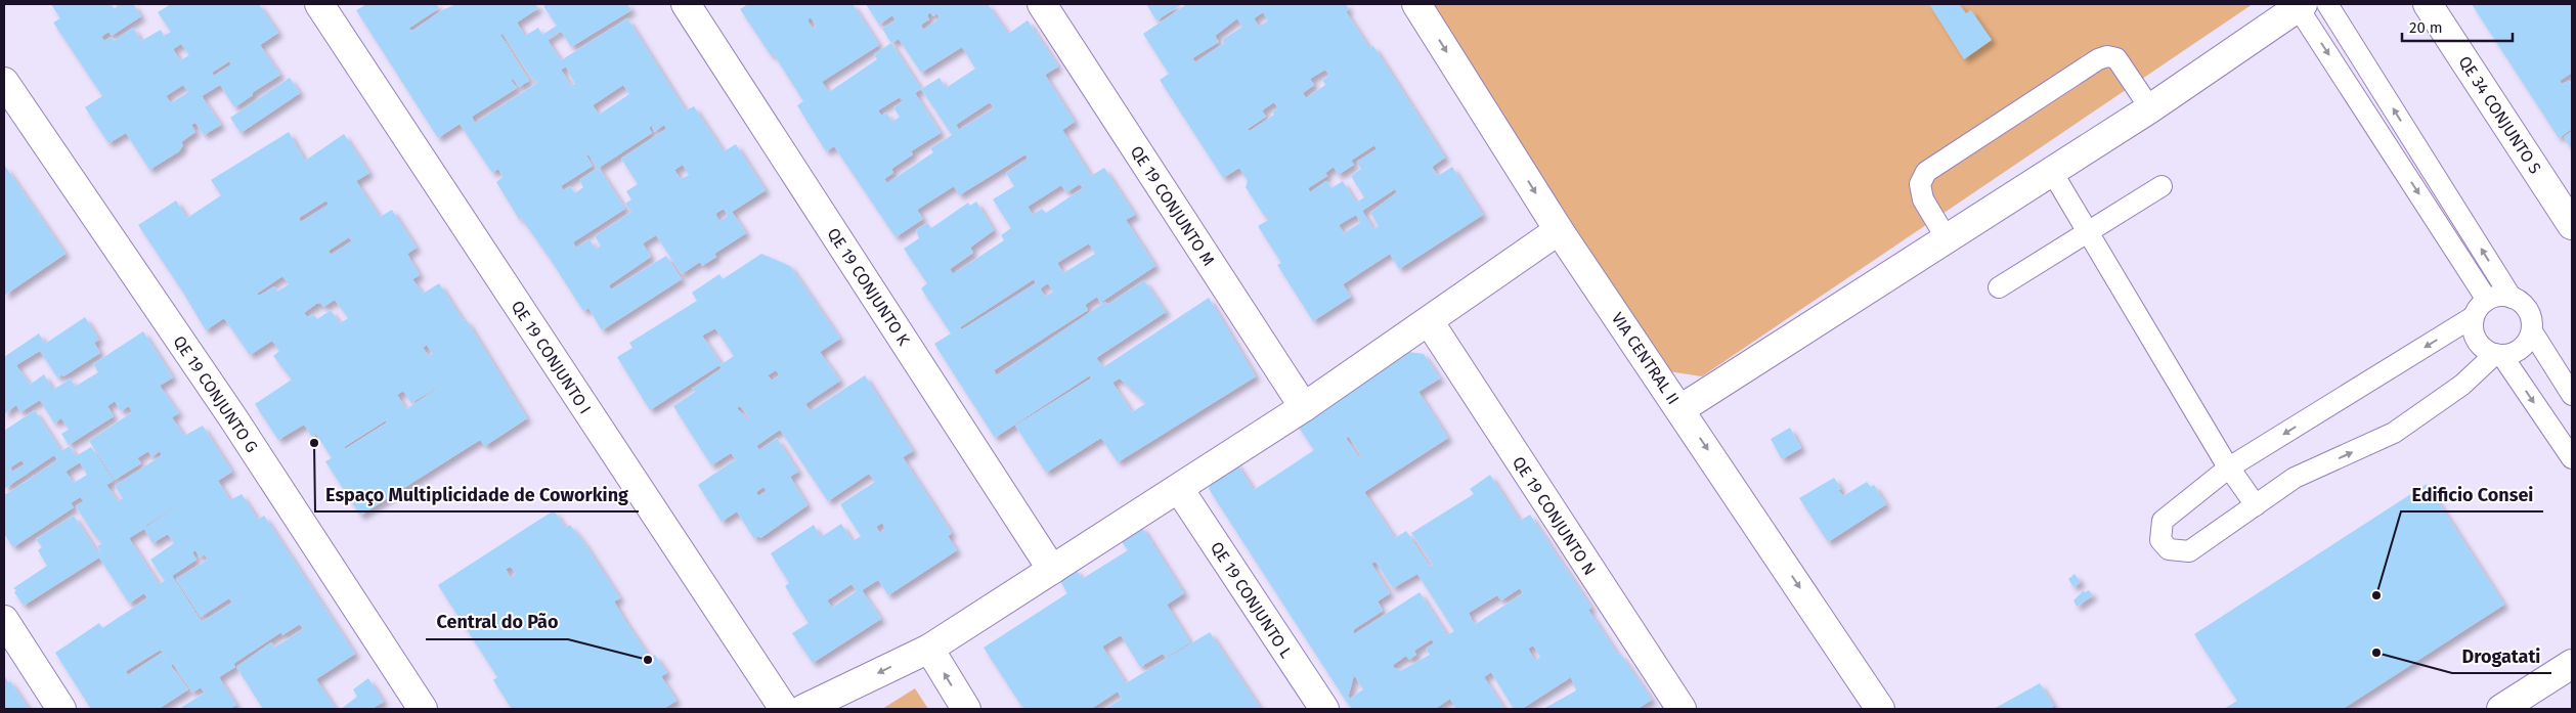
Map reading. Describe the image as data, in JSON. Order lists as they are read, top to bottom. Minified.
{"streets":{"street":["QE 34 CONJUNTO S","QE 19 CONJUNTO M","QE 19 CONJUNTO K","QE 19 CONJUNTO I","VIA CENTRAL II","QE 19 CONJUNTO G","QE 19 CONJUNTO N","QE 19 CONJUNTO L"]},"one_way":["VIA CENTRAL II"],"places":["Espaço Multiplicidade de Coworking","Edificio Consei","Drogatati","Central do Pão"],"scale_bar":"20 m"}
